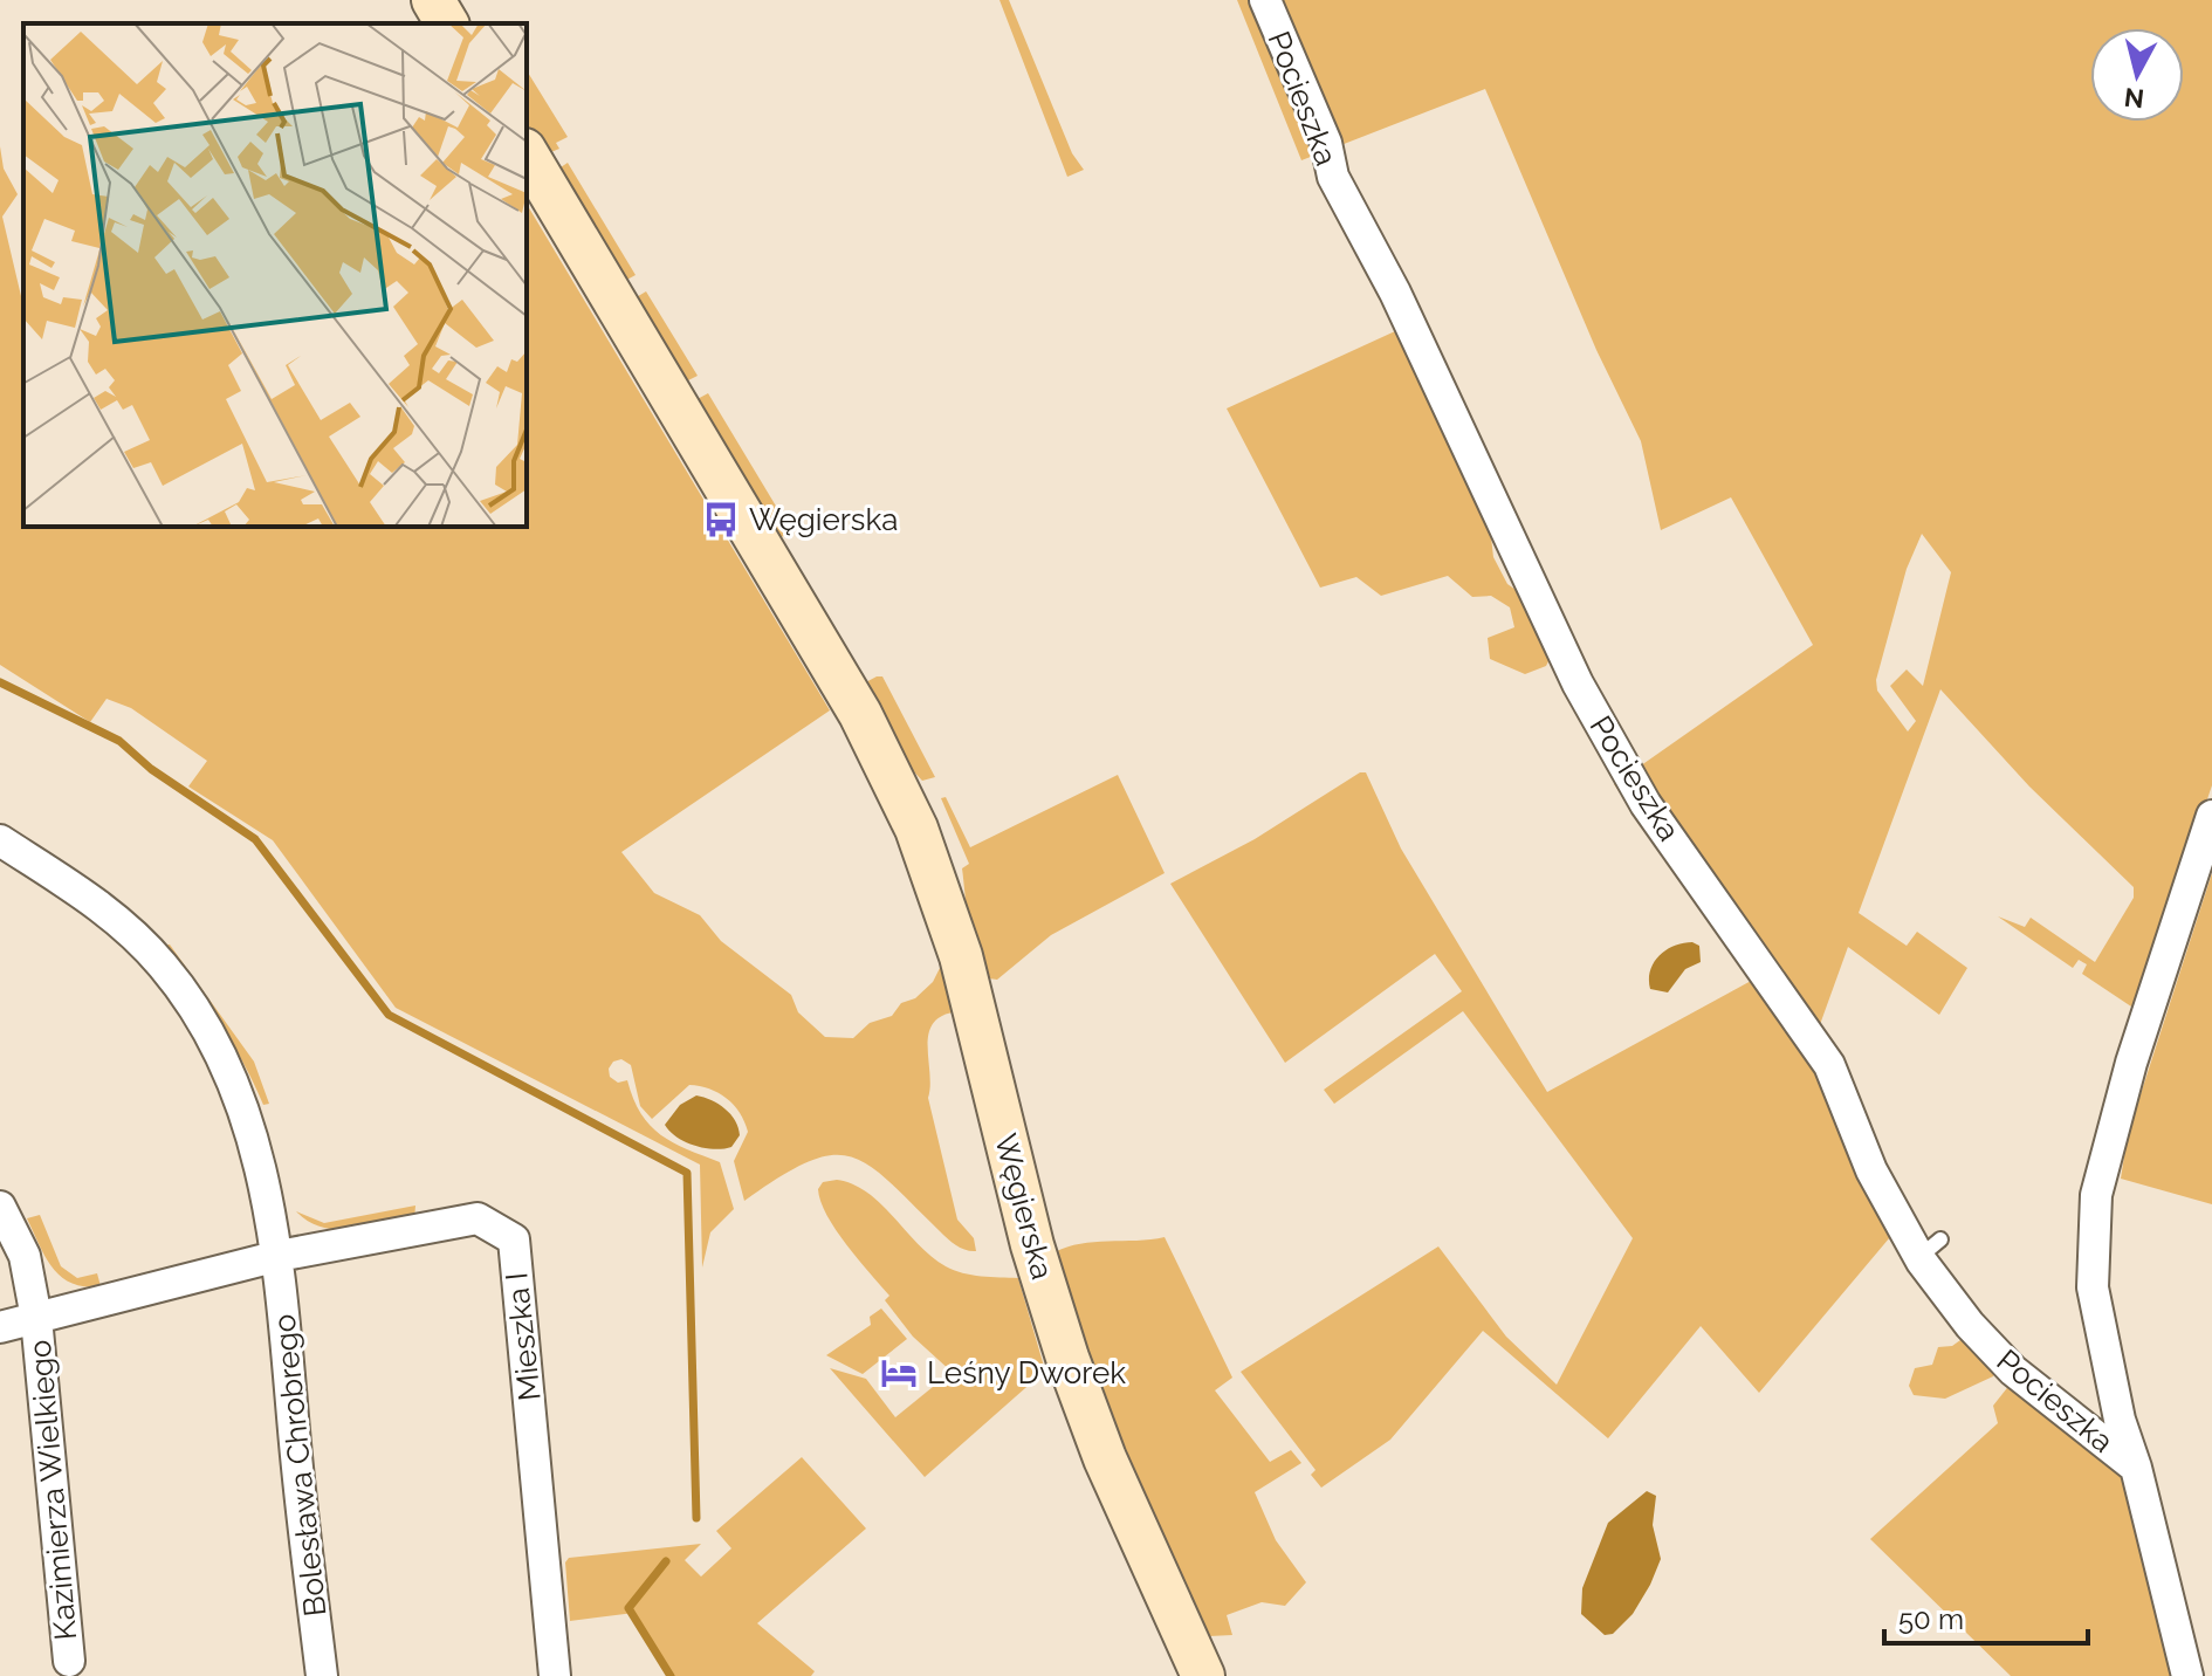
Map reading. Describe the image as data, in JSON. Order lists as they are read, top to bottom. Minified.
{"streets":{"main road":["Węgierska"],"street":["Pocieszka","Mieszka I","Bolesława Chrobrego","Kazimierza Wielkiego"]},"crossings":[["Mieszka I","Bolesława Chrobrego"]],"places":{"bus stop":["Węgierska"],"hotel":["Leśny Dworek"]},"scale_bar":"50 m","north":"bottom"}
